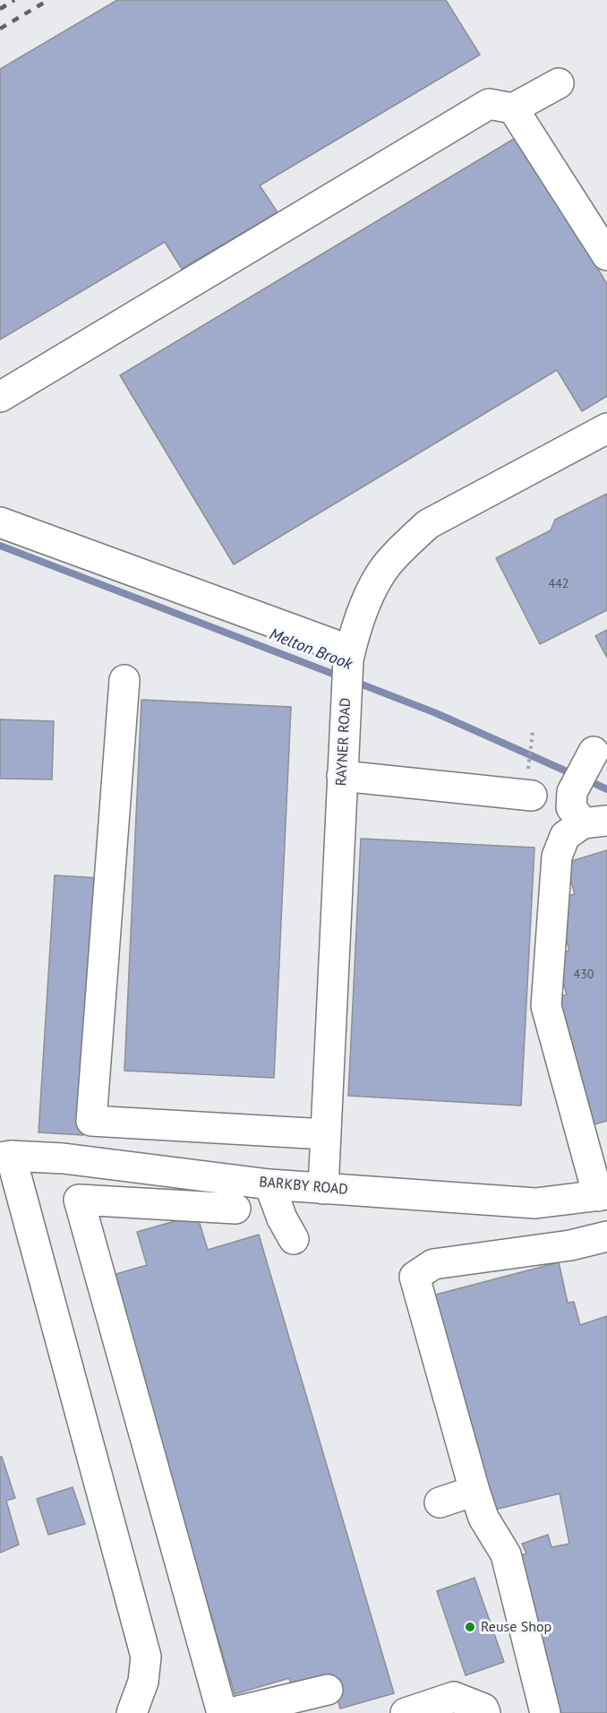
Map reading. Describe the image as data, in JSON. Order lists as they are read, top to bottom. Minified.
{"streets":{"street":["RAYNER ROAD","BARKBY ROAD"]},"crossings":[["RAYNER ROAD","BARKBY ROAD"]],"water":["Melton Brook"],"places":["Reuse Shop"],"house_numbers":["442","430"]}
